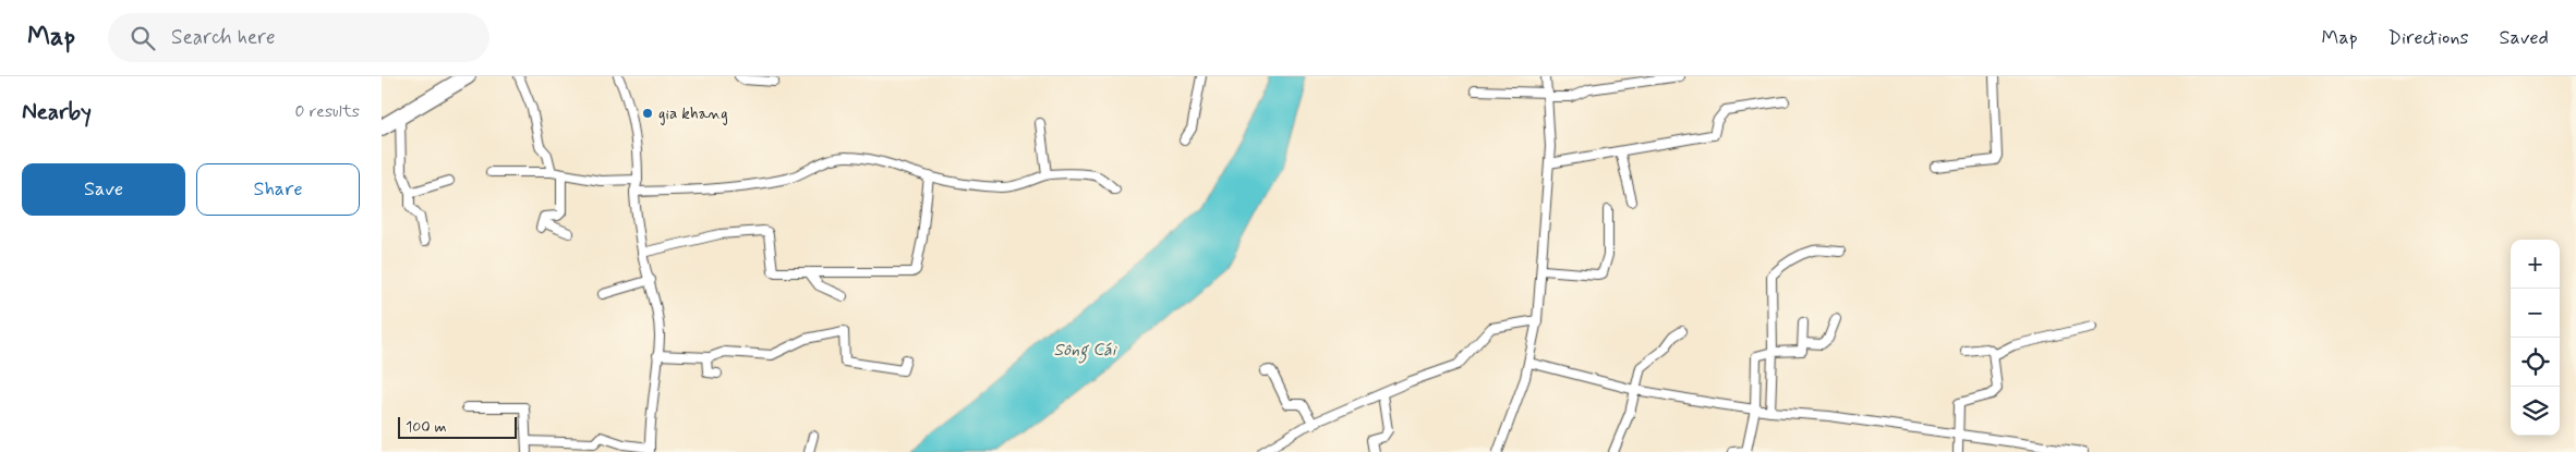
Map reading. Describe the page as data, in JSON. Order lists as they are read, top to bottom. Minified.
{"water":["Sông Cái"],"places":["gia khang"],"scale_bar":"100 m","page":{"header":"Map","search":"Search here","nav":["Map","Directions","Saved"],"heading":["Nearby","0 results"],"buttons":["Save","Share"],"map_buttons":["+","−"],"scale":"100 m"}}
